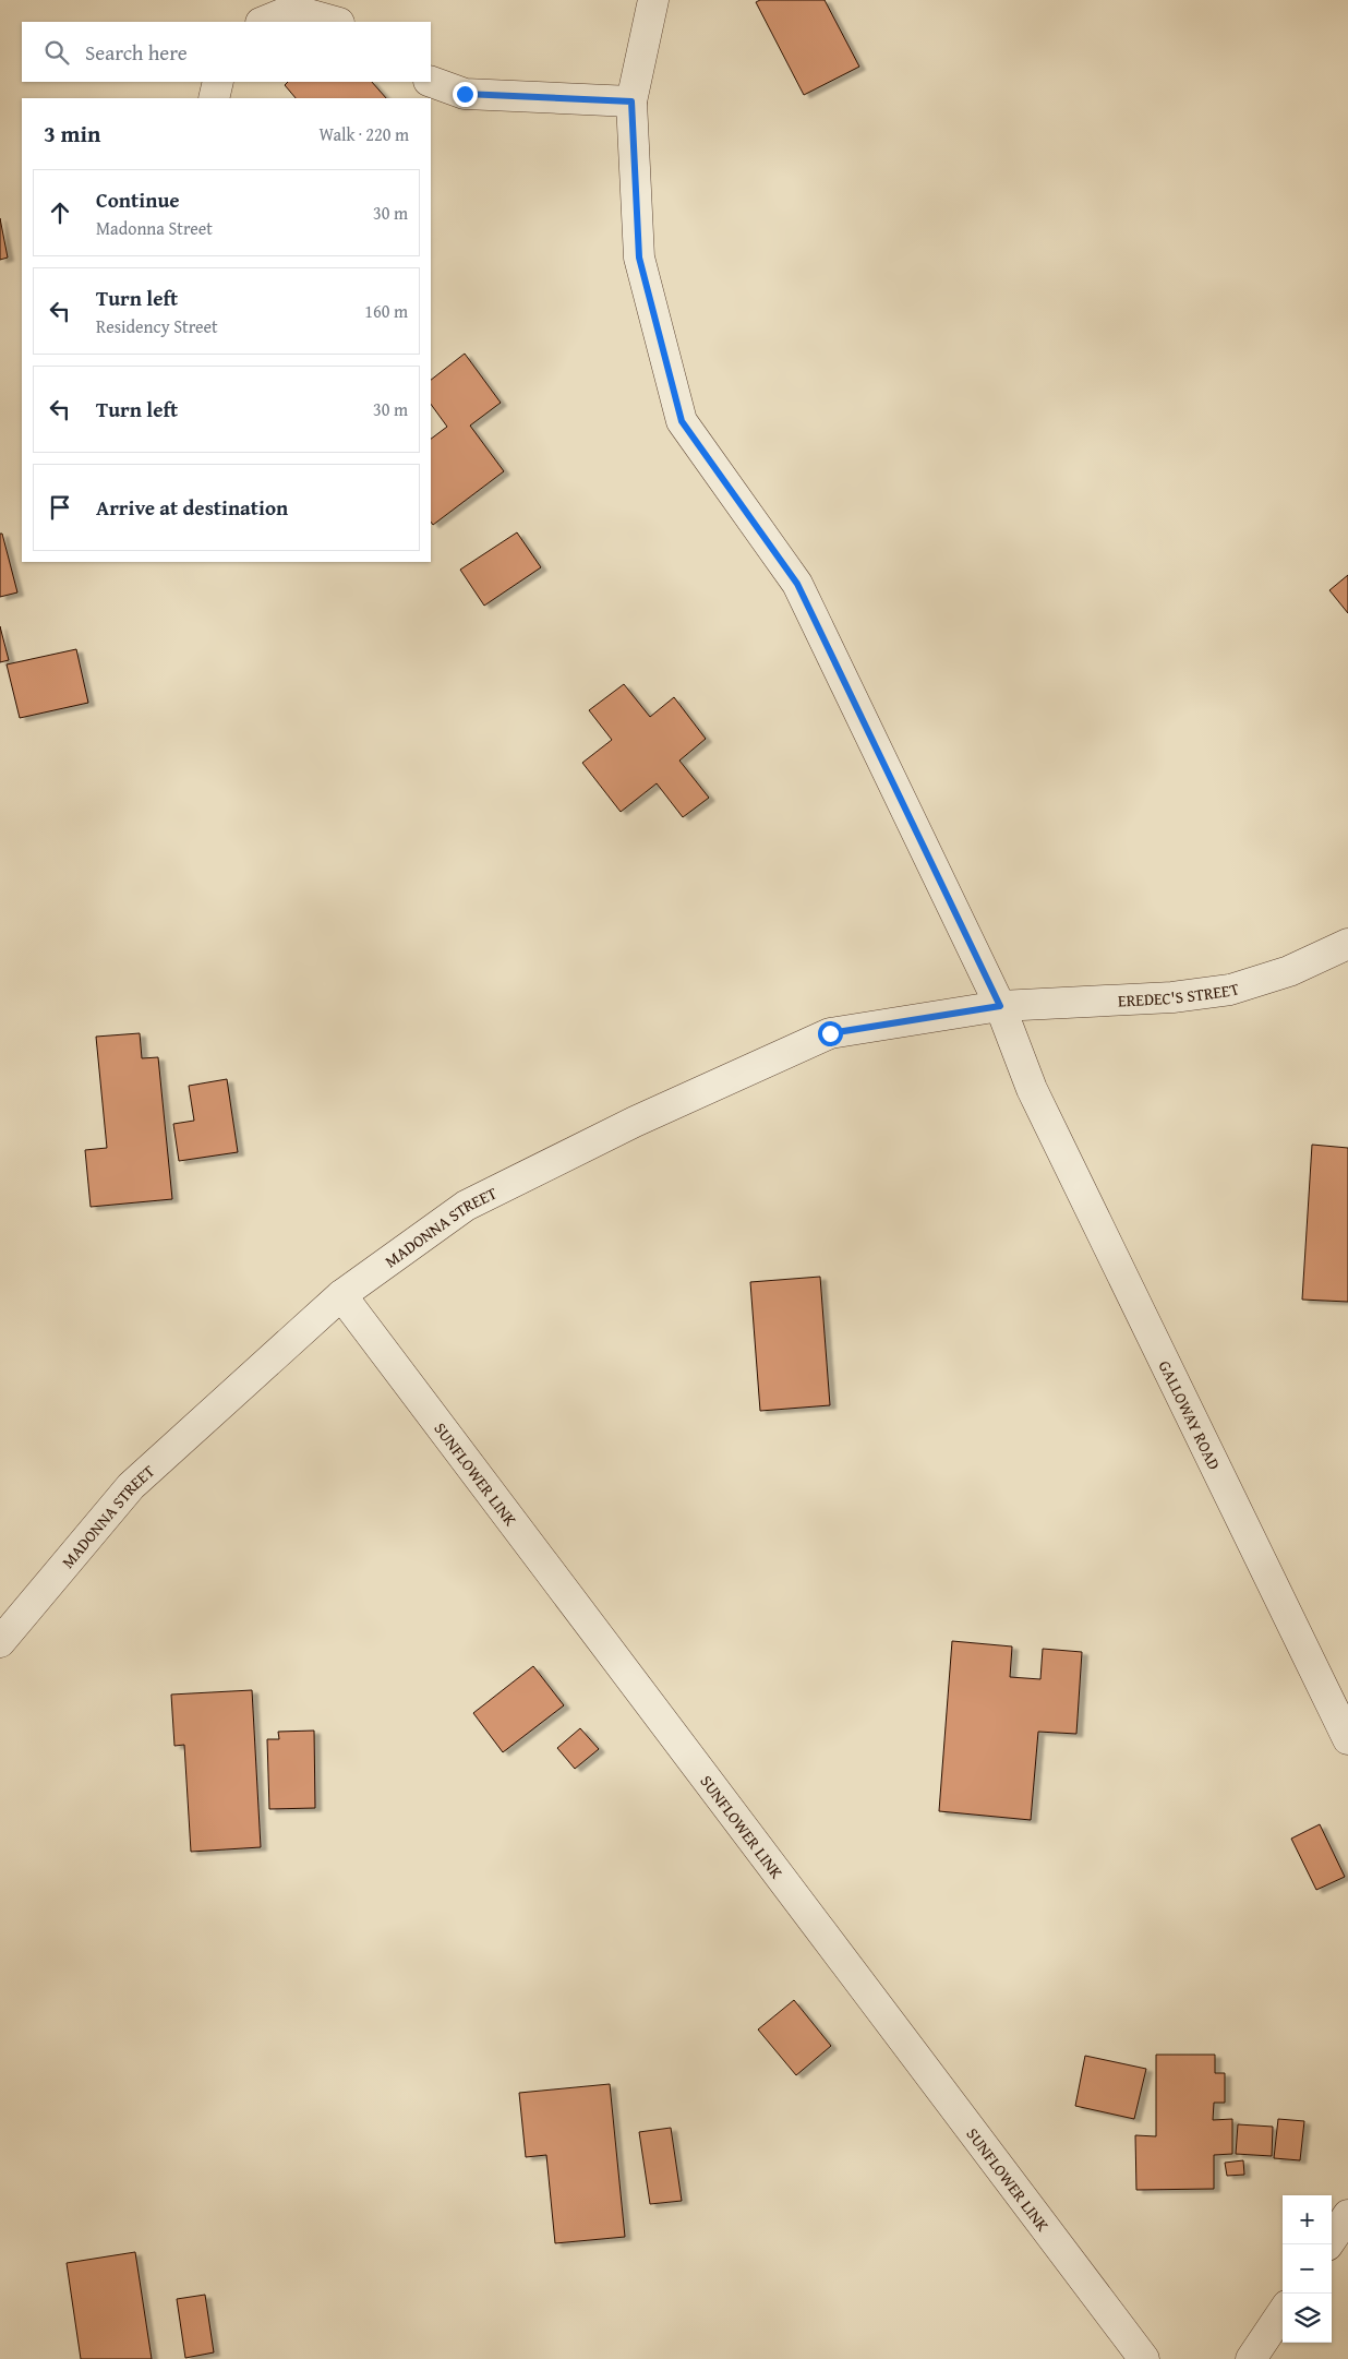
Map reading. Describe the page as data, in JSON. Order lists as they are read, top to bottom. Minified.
{"streets":{"street":["EREDEC'S STREET","MADONNA STREET","GALLOWAY ROAD","SUNFLOWER LINK"]},"crossings":[["EREDEC'S STREET","MADONNA STREET"],["EREDEC'S STREET","GALLOWAY ROAD"],["MADONNA STREET","GALLOWAY ROAD"],["MADONNA STREET","SUNFLOWER LINK"]],"page":{"search":"Search here","heading":["3 min","Walk · 220 m"],"list":[["Continue","Madonna Street","30 m"],["Turn left","Residency Street","160 m"],["Turn left","30 m"],"Arrive at destination"],"map_buttons":["+","−"]}}
